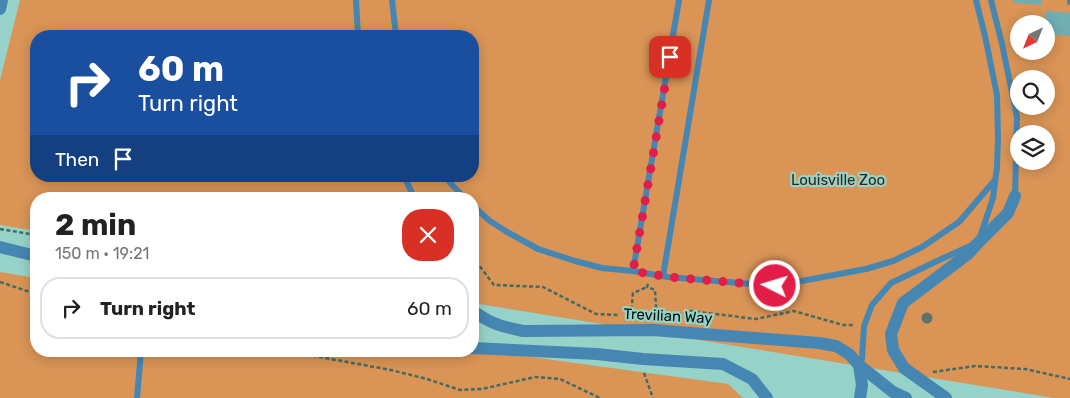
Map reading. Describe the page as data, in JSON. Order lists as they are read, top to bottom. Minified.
{"streets":{"street":["Trevilian Way"]},"parks":["Louisville Zoo"],"north":"bottom left","page":{"turn":["60 m","Turn right"],"then":"Then","heading":["2 min","150 m · 19:21"],"list":[{"name":"Turn right","value":"60 m"}]}}
